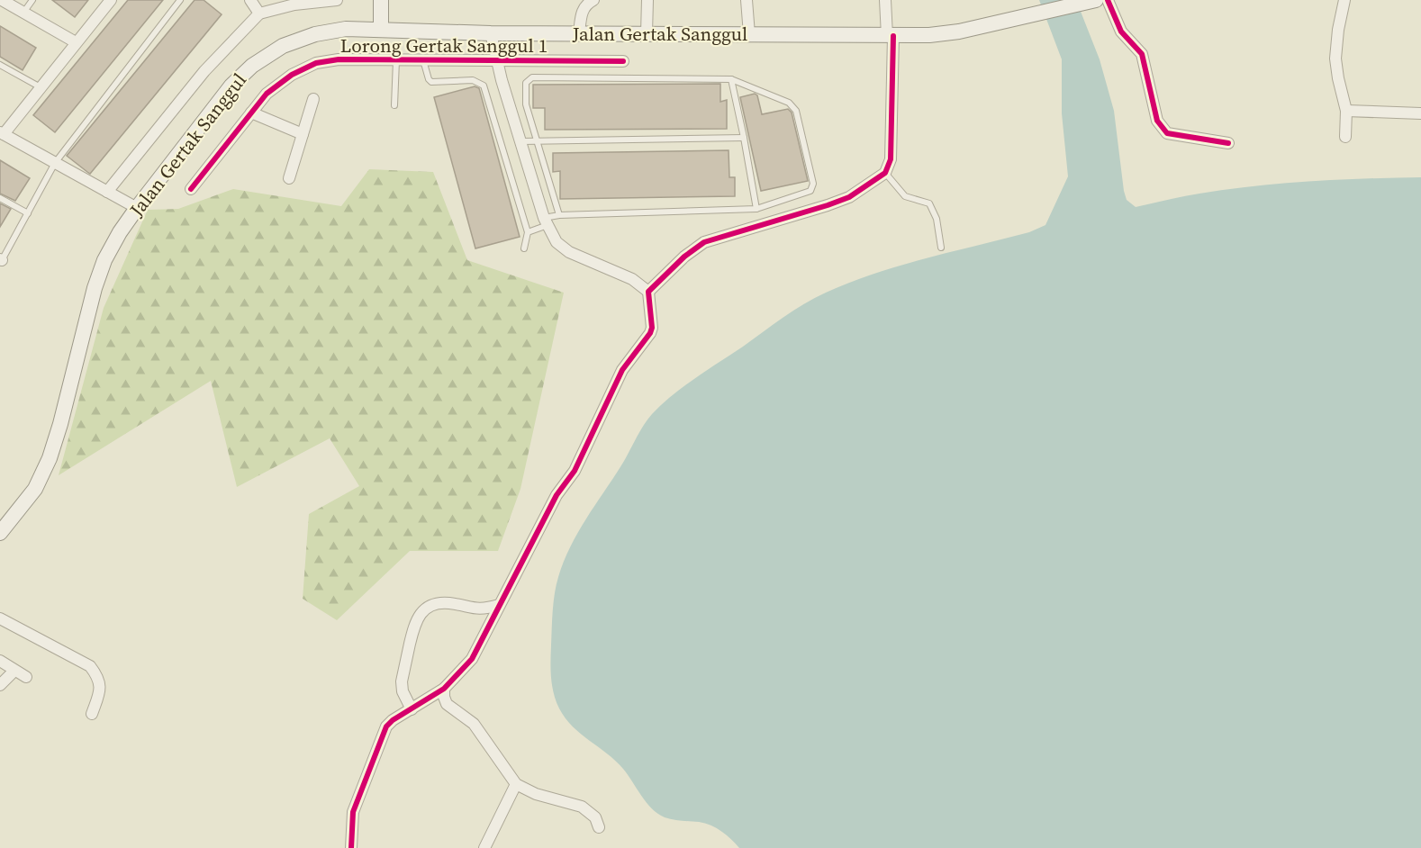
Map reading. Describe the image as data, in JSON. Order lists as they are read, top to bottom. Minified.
{"streets":{"main road":["Jalan Gertak Sanggul"],"street":["Lorong Gertak Sanggul 1"]}}
